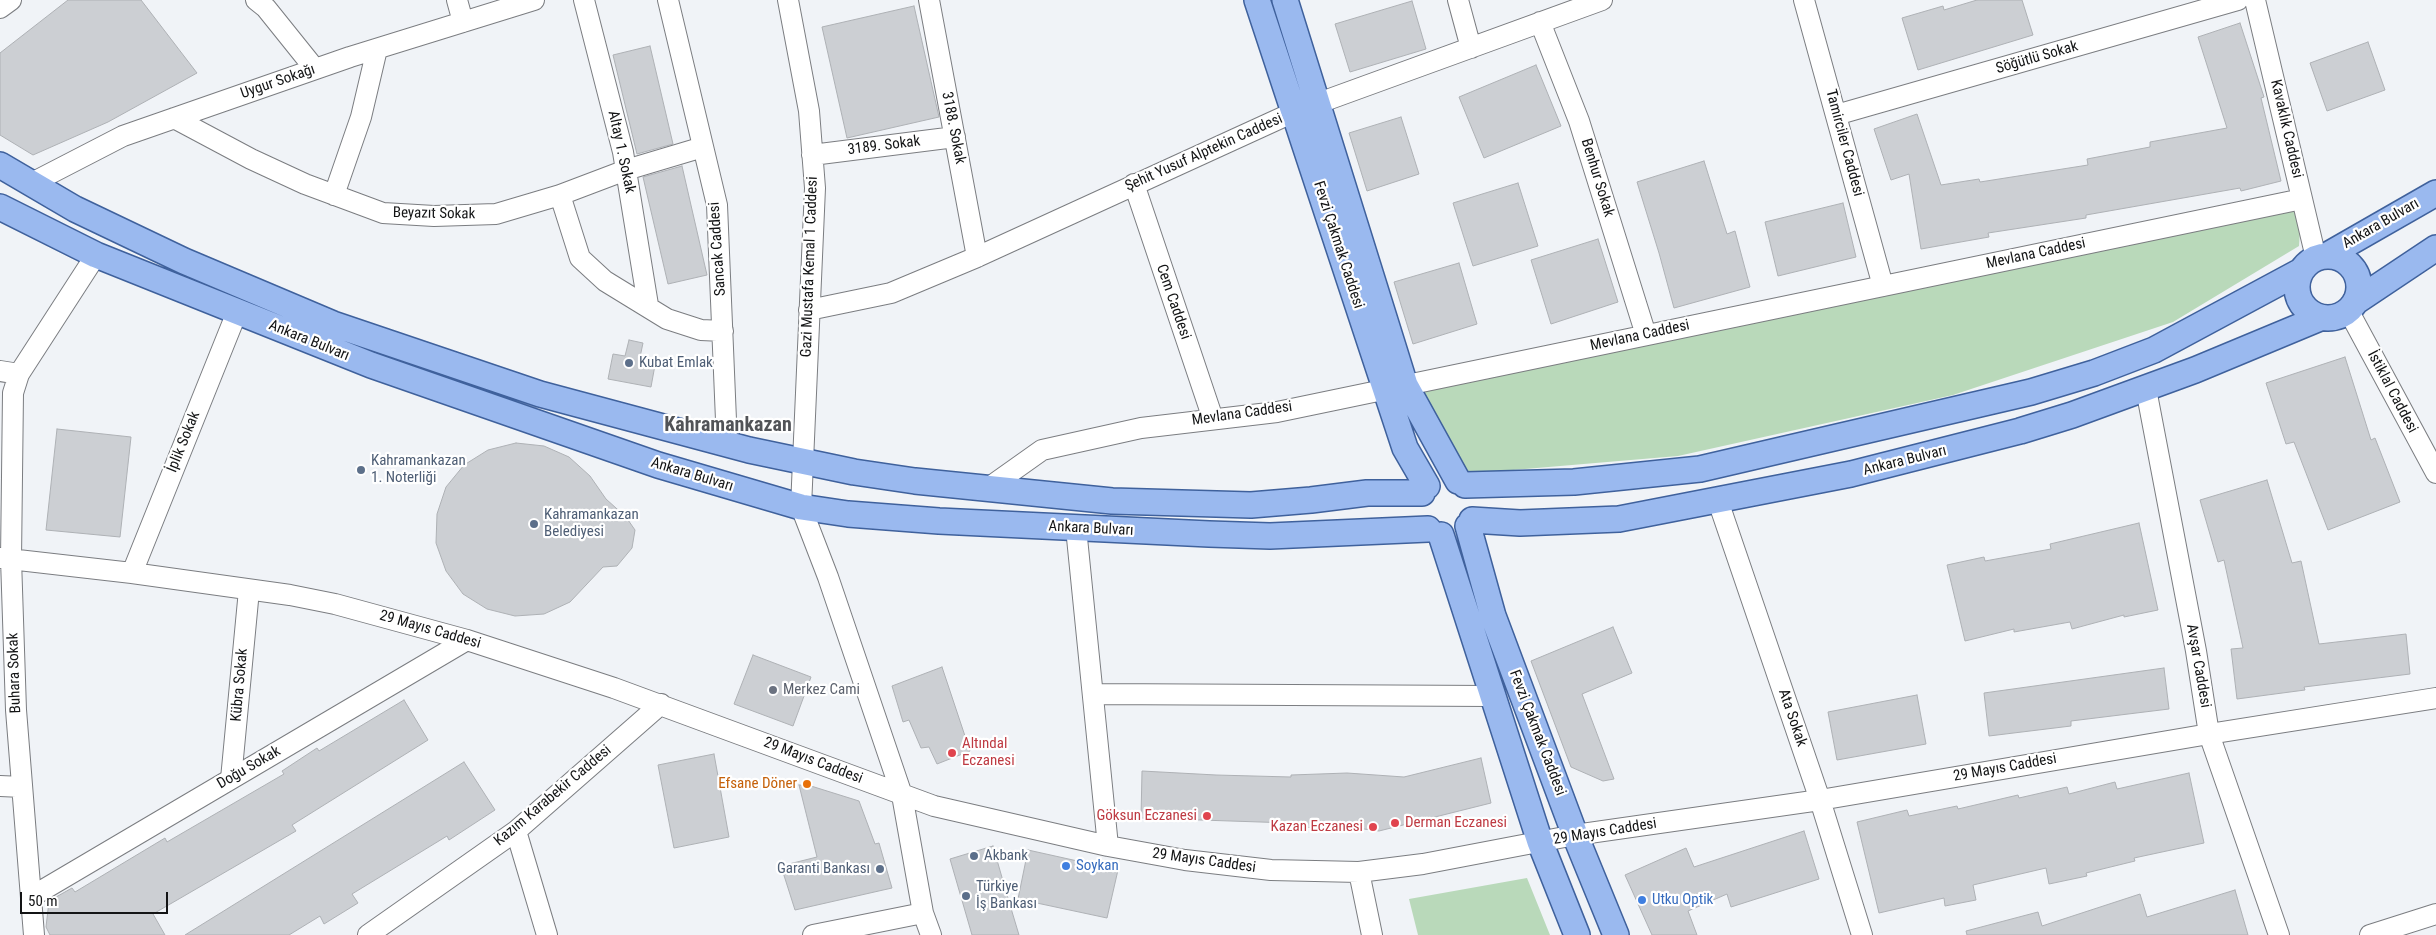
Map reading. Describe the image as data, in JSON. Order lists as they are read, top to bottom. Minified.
{"streets":{"main road":["Ankara Bulvarı","Fevzi Çakmak Caddesi"],"street":["Söğütlü Sokak","Uygur Sokağı","3188. Sokak","Kavaklık Caddesi","Tamirciler Caddesi","3189. Sokak","Altay 1. Sokak","Şehit Yusuf Alptekin Caddesi","Benhur Sokak","Beyazıt Sokak","Sancak Caddesi","Mevlana Caddesi","Gazi Mustafa Kemal 1 Caddesi","Cem Caddesi","İstiklal Caddesi","İplik Sokak","29 Mayıs Caddesi","Avşar Caddesi","Buhara Sokak","Kübra Sokak","Ata Sokak","Doğu Sokak","Kazım Karabekir Caddesi"]},"crossings":[["Söğütlü Sokak","Tamirciler Caddesi"],["Uygur Sokağı","Beyazıt Sokak"],["Uygur Sokağı","Ankara Bulvarı"],["3188. Sokak","3189. Sokak"],["3188. Sokak","Şehit Yusuf Alptekin Caddesi"],["Kavaklık Caddesi","Ankara Bulvarı"],["Kavaklık Caddesi","Mevlana Caddesi"],["Kavaklık Caddesi","İstiklal Caddesi"],["Tamirciler Caddesi","Mevlana Caddesi"],["3189. Sokak","Gazi Mustafa Kemal 1 Caddesi"],["Altay 1. Sokak","Beyazıt Sokak"],["Şehit Yusuf Alptekin Caddesi","Benhur Sokak"],["Şehit Yusuf Alptekin Caddesi","Fevzi Çakmak Caddesi"],["Şehit Yusuf Alptekin Caddesi","Gazi Mustafa Kemal 1 Caddesi"],["Şehit Yusuf Alptekin Caddesi","Cem Caddesi"],["Benhur Sokak","Mevlana Caddesi"],["Beyazıt Sokak","Sancak Caddesi"],["Ankara Bulvarı","Fevzi Çakmak Caddesi"],["Ankara Bulvarı","Sancak Caddesi"],["Ankara Bulvarı","Mevlana Caddesi"],["Ankara Bulvarı","Gazi Mustafa Kemal 1 Caddesi"],["Ankara Bulvarı","İstiklal Caddesi"],["Ankara Bulvarı","İplik Sokak"],["Ankara Bulvarı","Avşar Caddesi"],["Ankara Bulvarı","Buhara Sokak"],["Ankara Bulvarı","Ata Sokak"],["Fevzi Çakmak Caddesi","Mevlana Caddesi"],["Fevzi Çakmak Caddesi","29 Mayıs Caddesi"],["Mevlana Caddesi","Cem Caddesi"],["İplik Sokak","29 Mayıs Caddesi"],["29 Mayıs Caddesi","Avşar Caddesi"],["29 Mayıs Caddesi","Buhara Sokak"],["29 Mayıs Caddesi","Kübra Sokak"],["29 Mayıs Caddesi","Ata Sokak"],["29 Mayıs Caddesi","Doğu Sokak"],["29 Mayıs Caddesi","Kazım Karabekir Caddesi"],["Buhara Sokak","Doğu Sokak"],["Kübra Sokak","Doğu Sokak"]],"districts":["Kahramankazan"],"places":["Kubat Emlak","Kahramankazan 1. Noterliği","Kahramankazan Belediyesi","Merkez Cami","Altındal Eczanesi","Efsane Döner","Göksun Eczanesi","Derman Eczanesi","Kazan Eczanesi","Akbank","Soykan","Garanti Bankası","Türkiye İş Bankası","Utku Optik"],"scale_bar":"50 m"}
